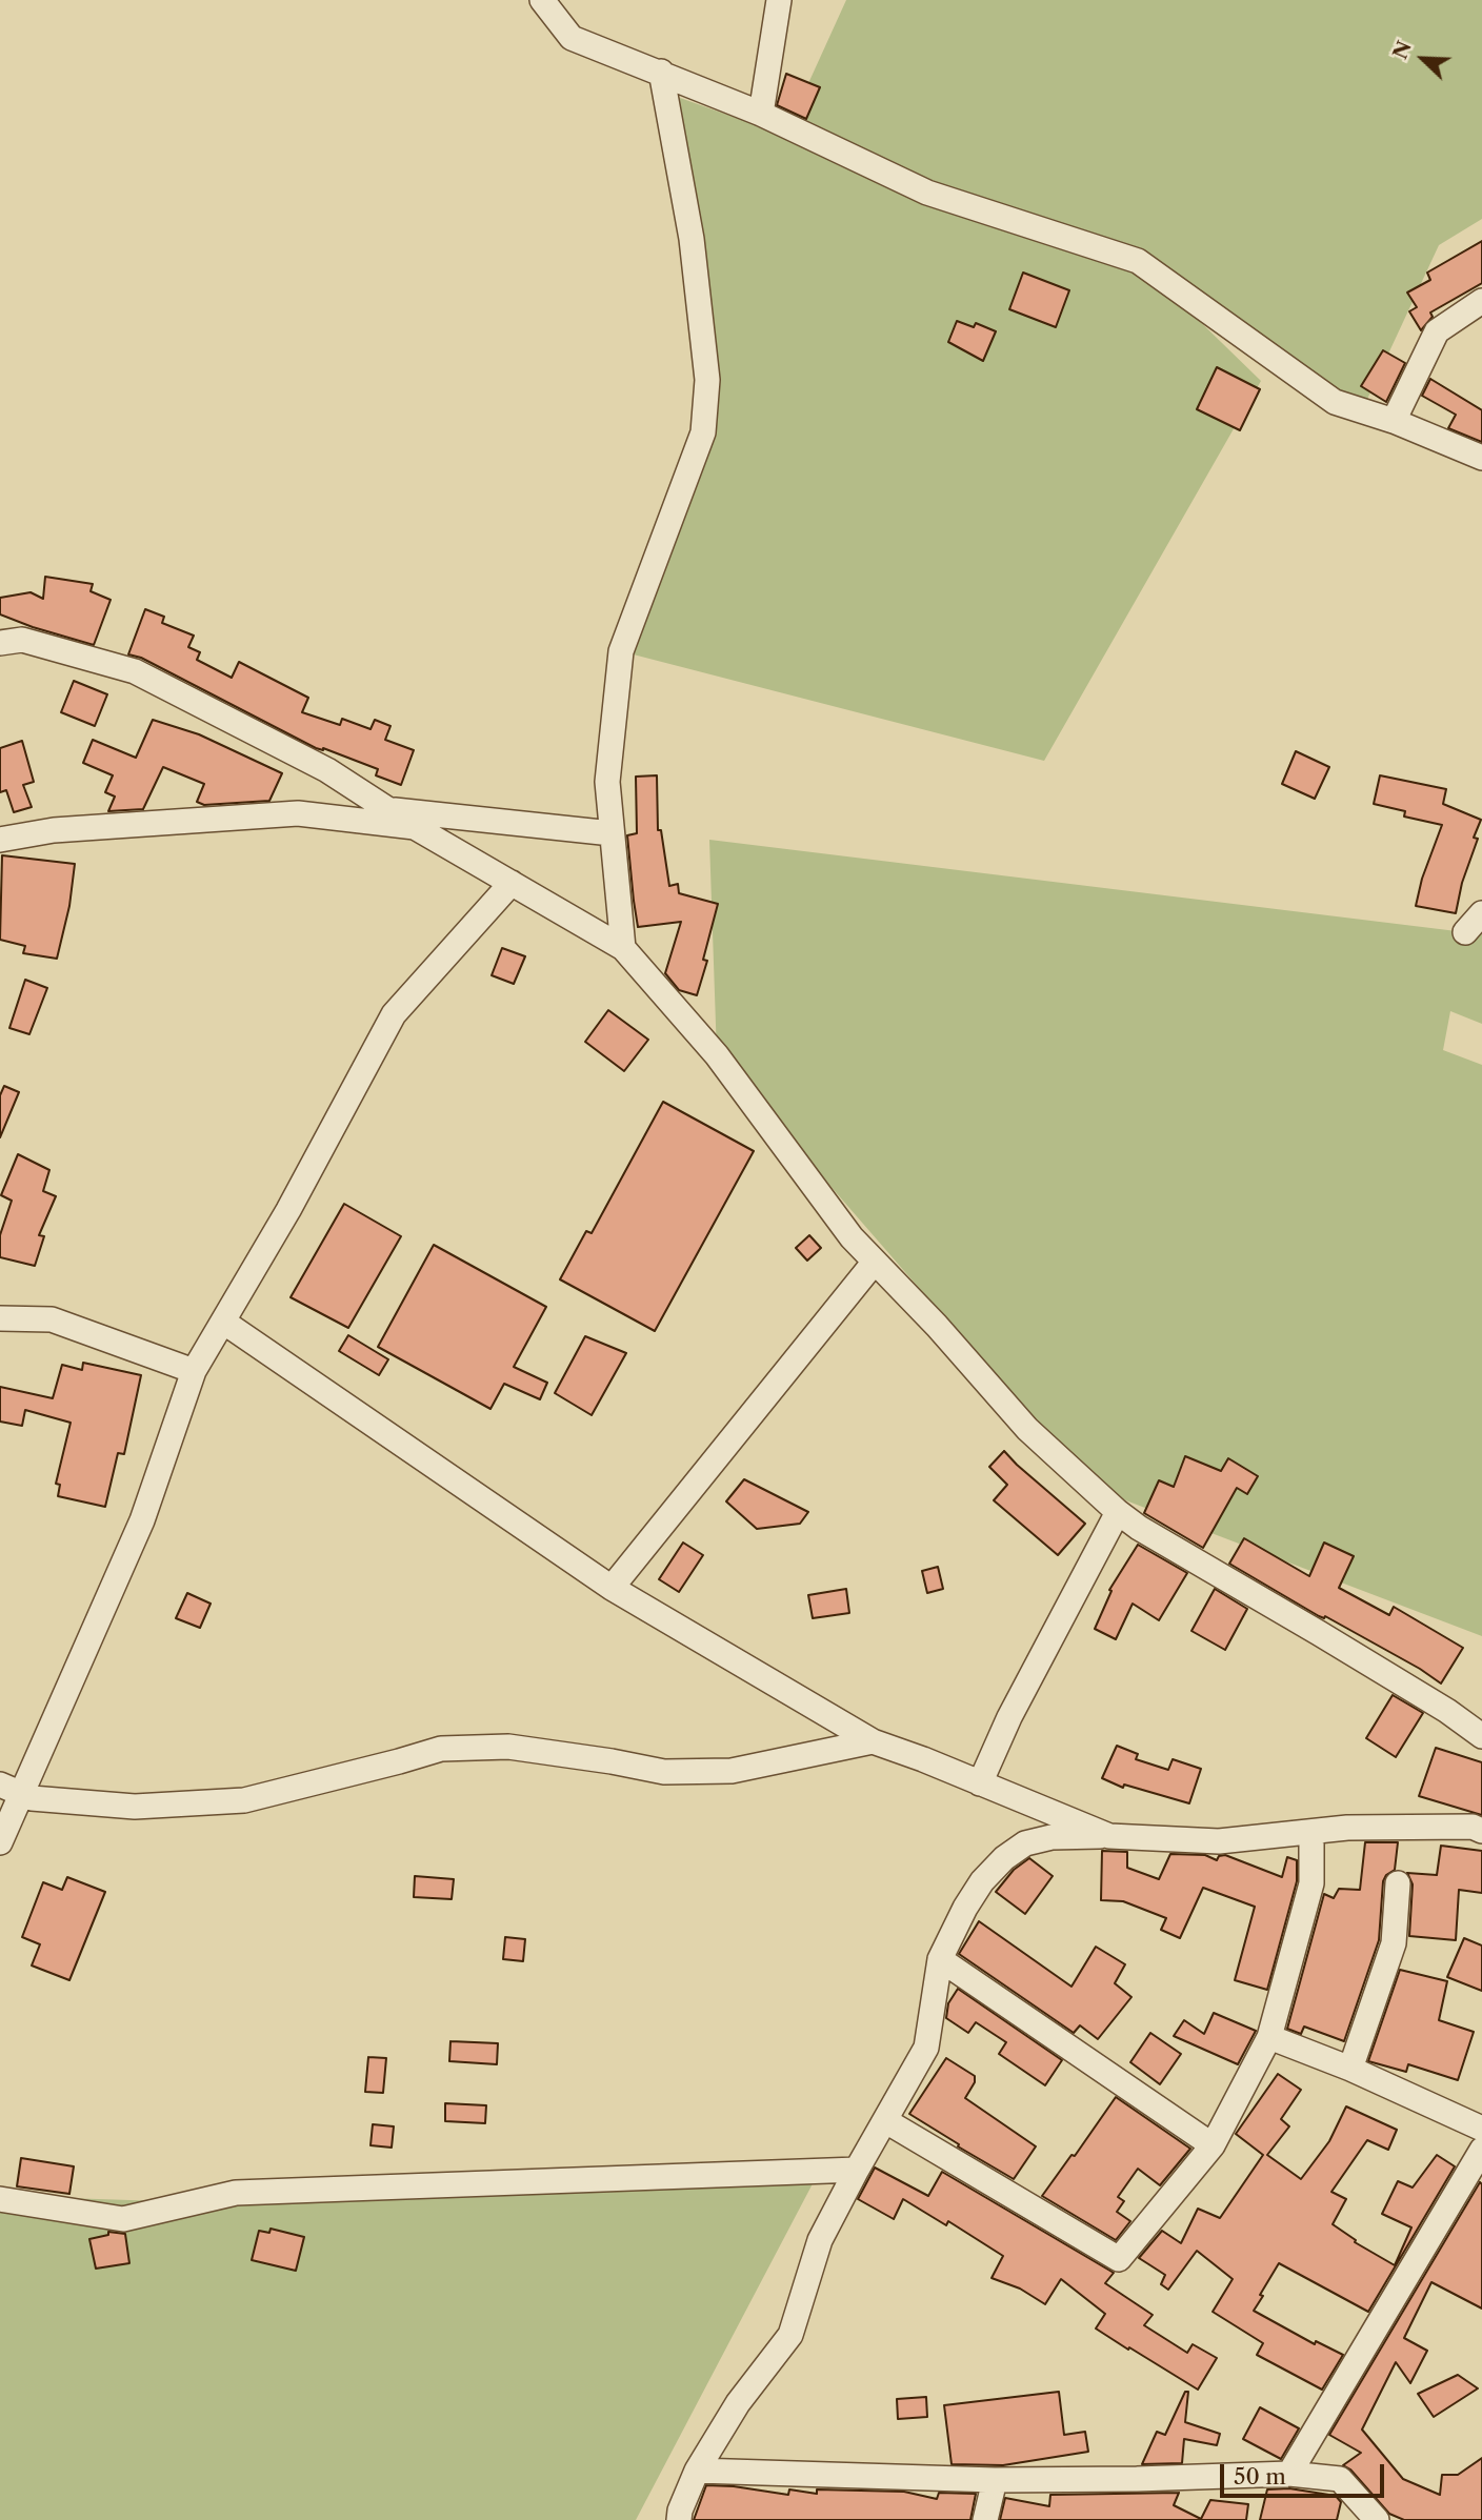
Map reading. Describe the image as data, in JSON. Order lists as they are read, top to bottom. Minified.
{"scale_bar":"50 m","north":"top left"}
